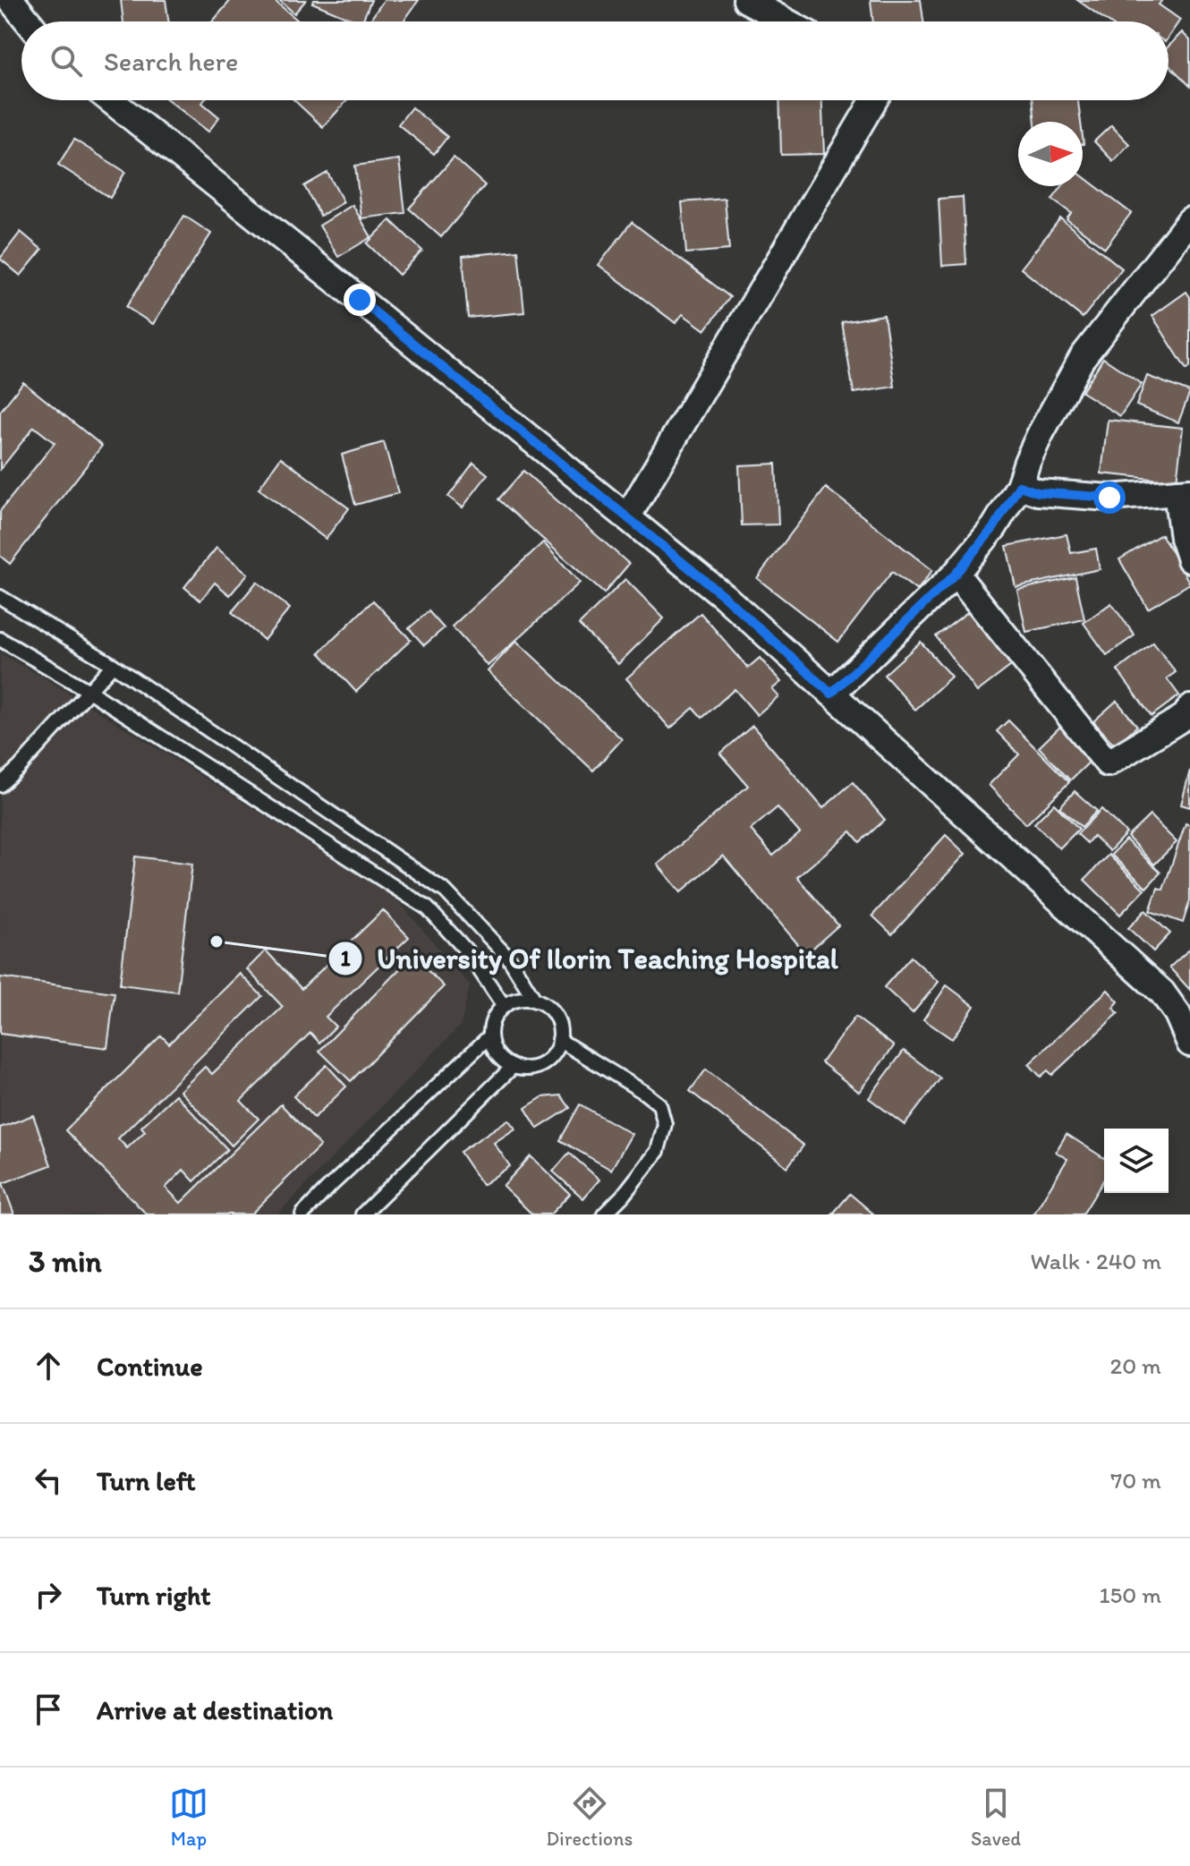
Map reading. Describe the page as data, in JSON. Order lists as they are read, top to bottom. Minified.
{"places":["University Of Ilorin Teaching Hospital"],"north":"right","page":{"search":"Search here","heading":["3 min","Walk · 240 m"],"list":[["Continue","20 m"],["Turn left","70 m"],["Turn right","150 m"],"Arrive at destination"],"nav":["Map","Directions","Saved"]}}
